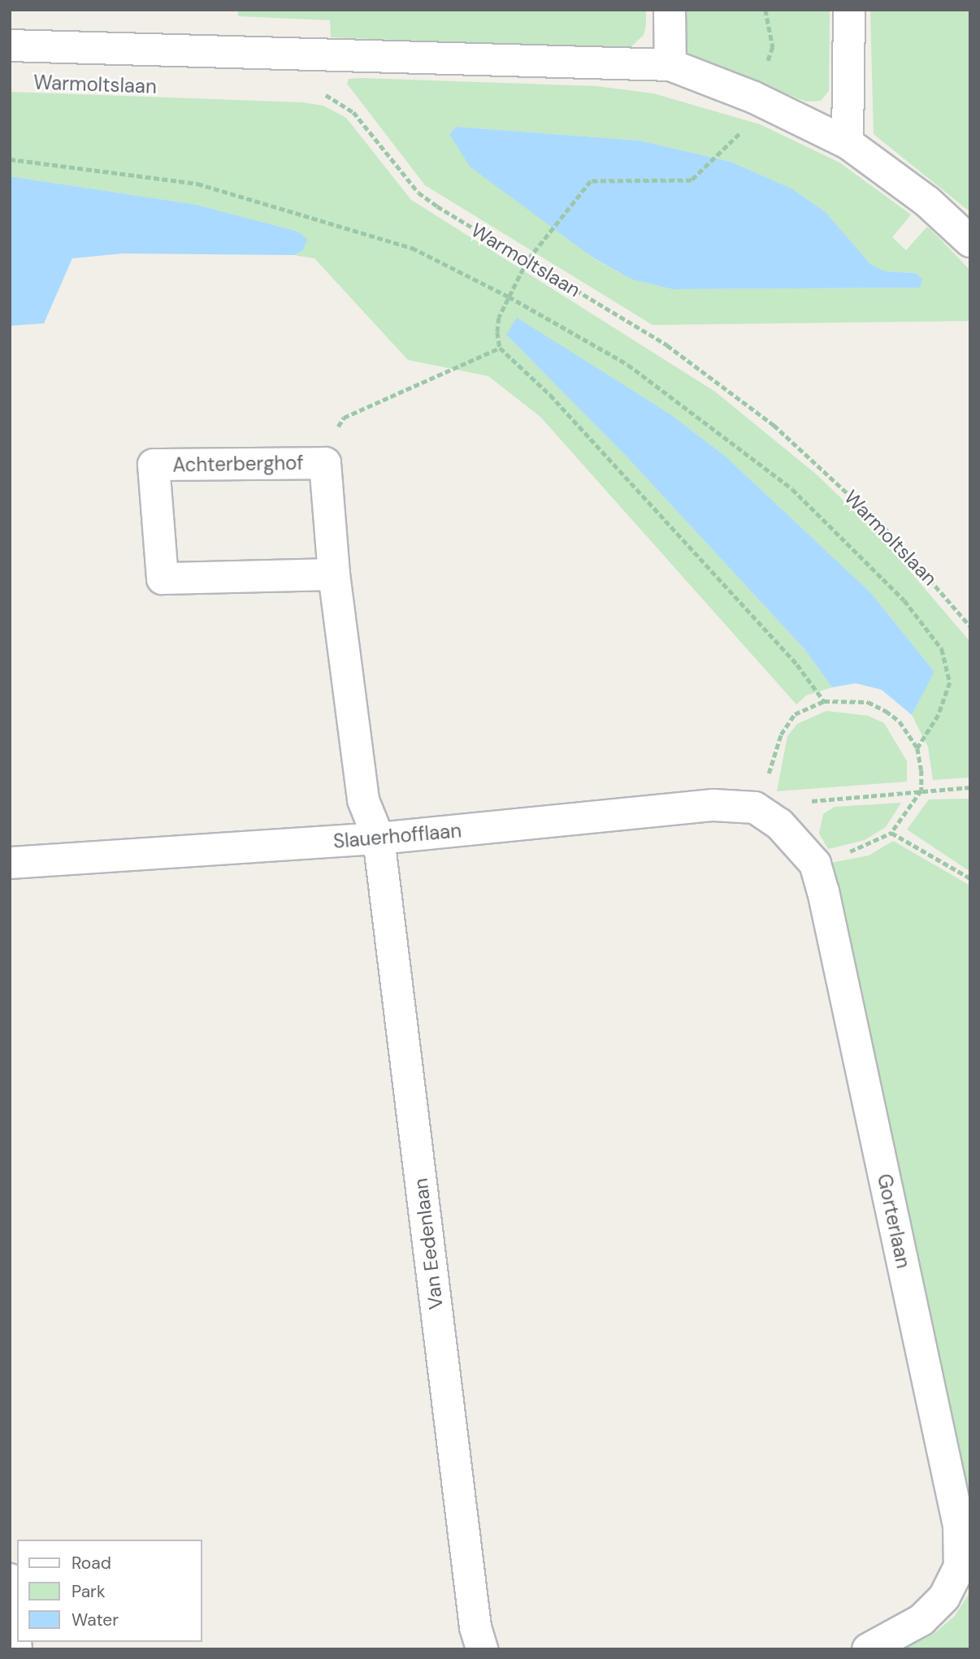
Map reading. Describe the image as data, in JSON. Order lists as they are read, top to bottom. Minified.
{"streets":{"street":["Warmoltslaan","Achterberghof","Slauerhofflaan","Gorterlaan","Van Eedenlaan"]},"crossings":[["Achterberghof","Slauerhofflaan"],["Achterberghof","Van Eedenlaan"],["Slauerhofflaan","Gorterlaan"],["Slauerhofflaan","Van Eedenlaan"]],"legend":["Road","Park","Water"]}
